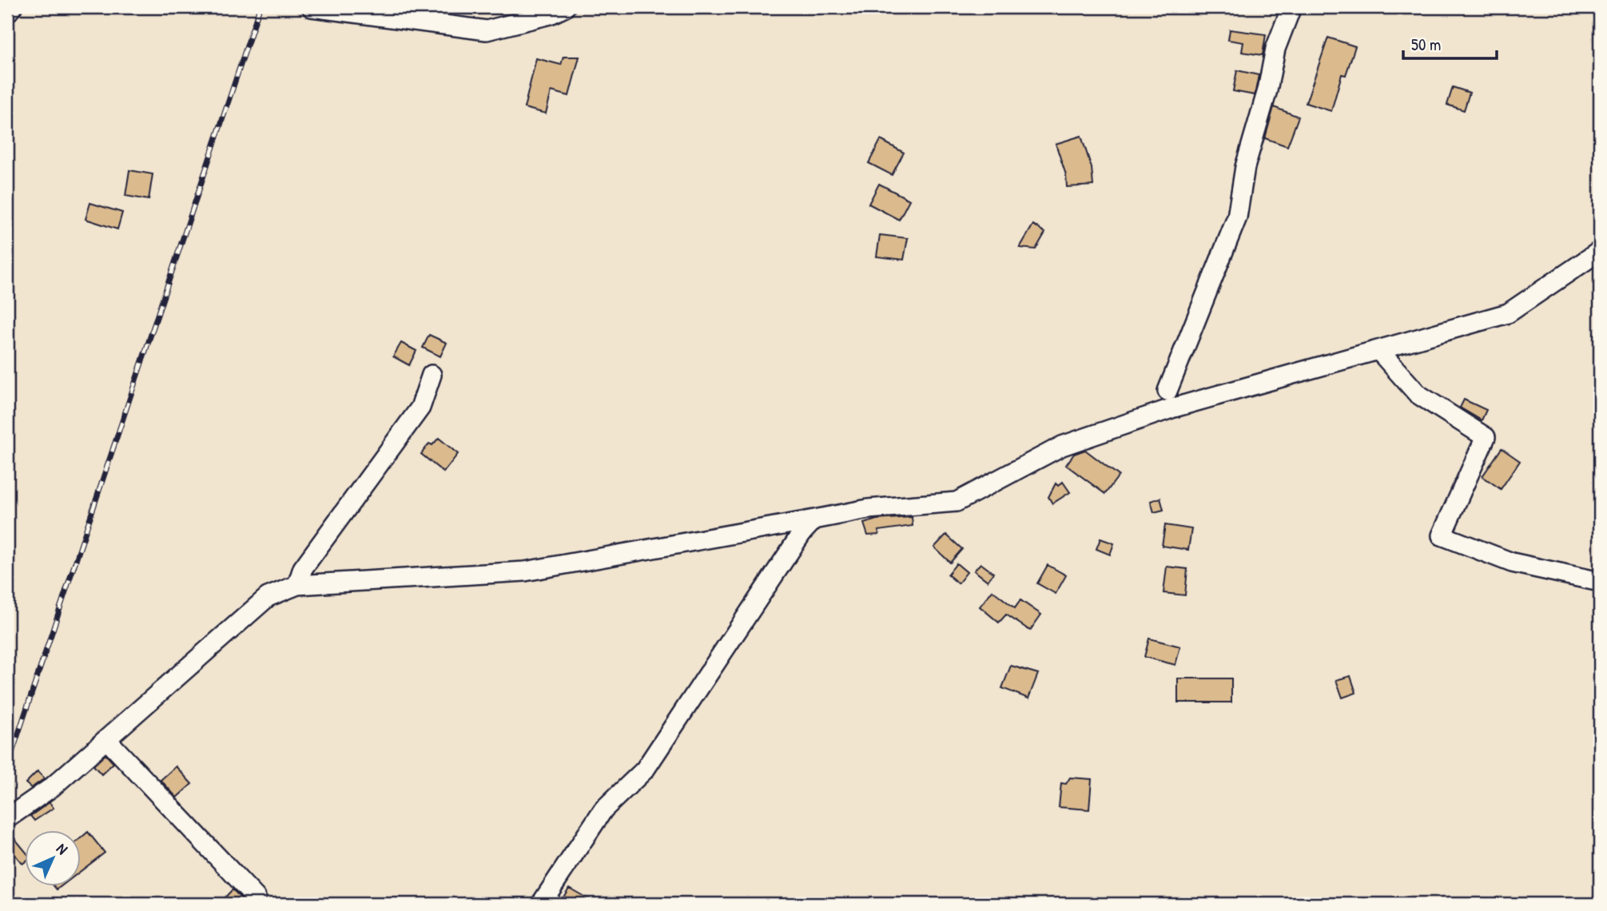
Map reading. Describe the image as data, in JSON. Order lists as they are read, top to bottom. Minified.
{"scale_bar":"50 m","north":"top right"}
